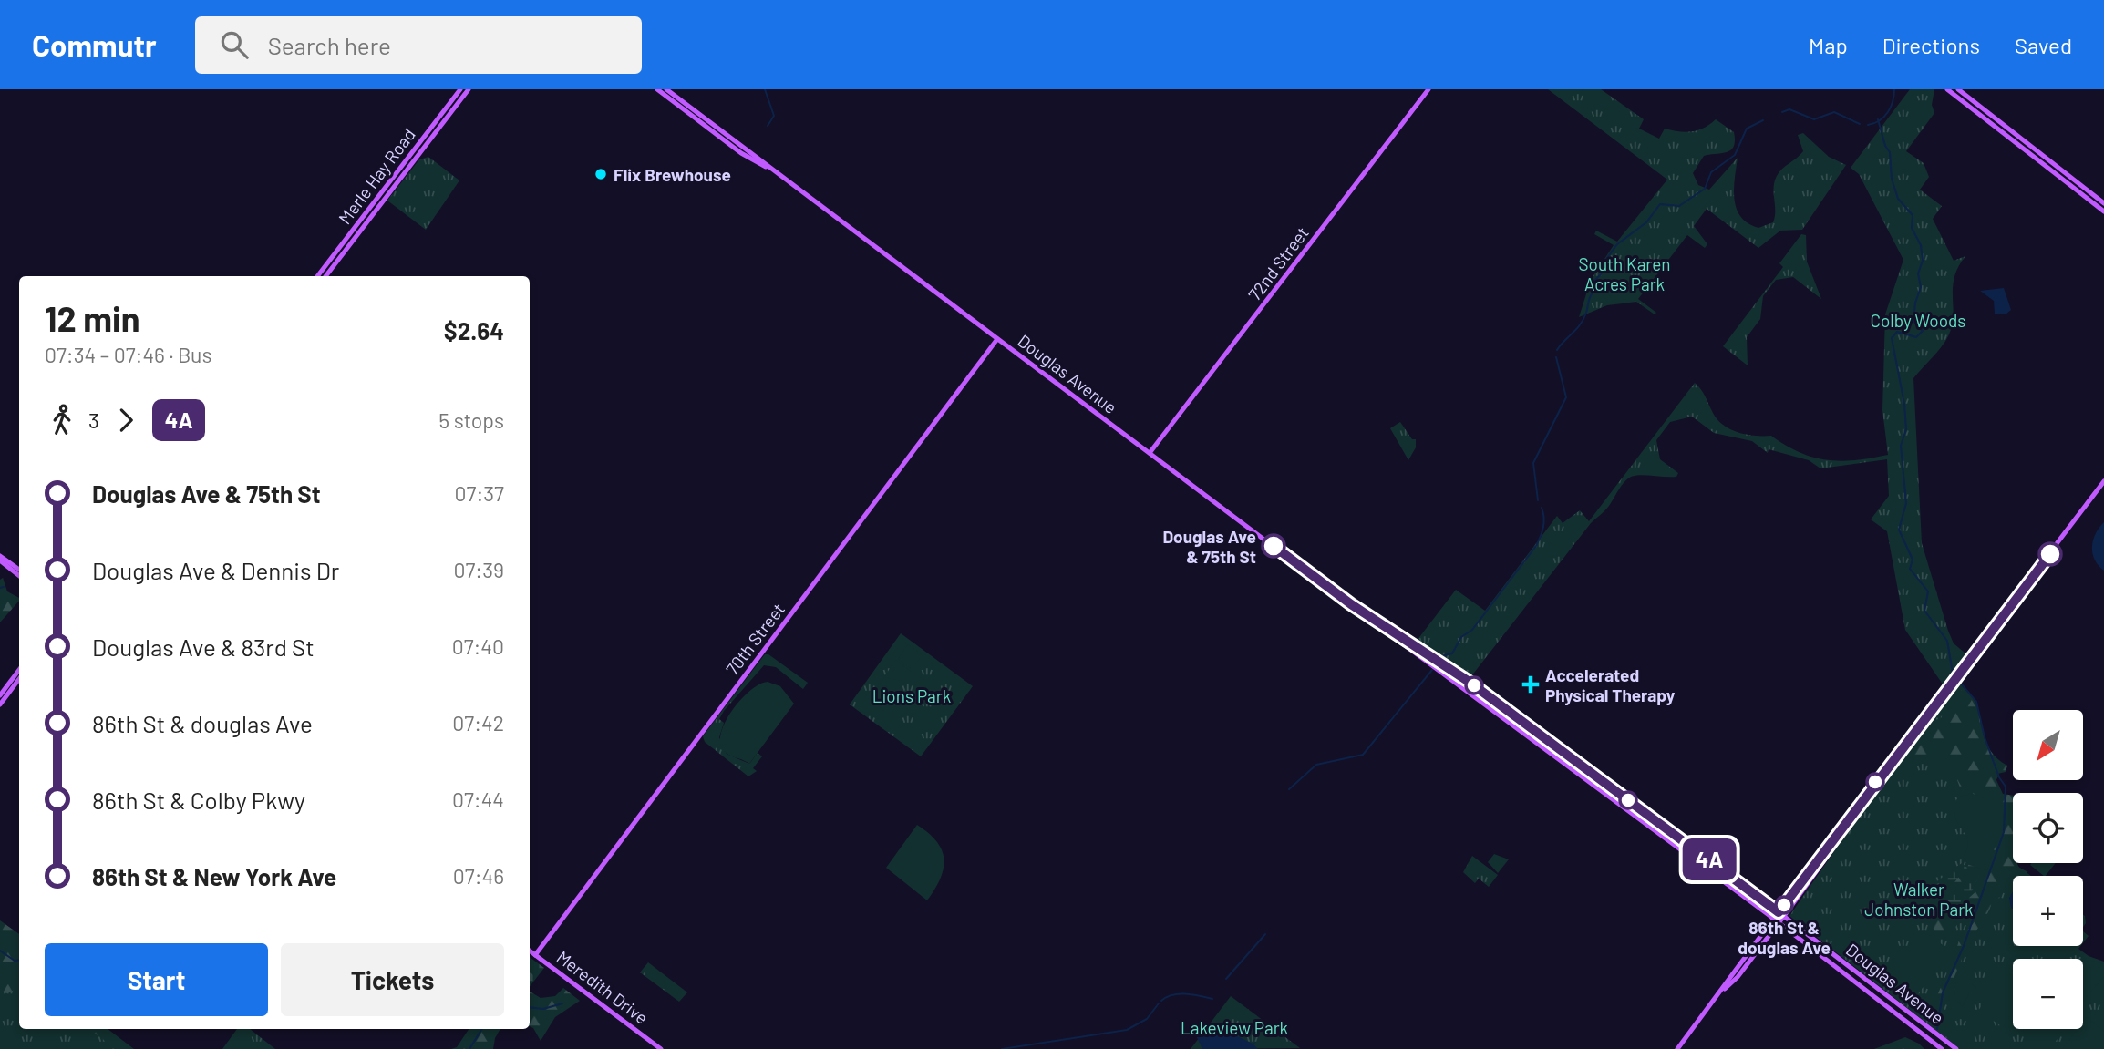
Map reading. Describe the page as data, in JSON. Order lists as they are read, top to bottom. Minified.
{"streets":{"main road":["Merle Hay Road","72nd Street","Douglas Avenue","70th Street","Meredith Drive"]},"crossings":[["72nd Street","Douglas Avenue"],["Douglas Avenue","70th Street"],["70th Street","Meredith Drive"]],"parks":["South Karen Acres Park","Colby Woods","Lions Park","Walker Johnston Park","Lakeview Park"],"places":{"other":["Flix Brewhouse","Douglas Ave & 75th St","86th St & douglas Ave"],"health":["Accelerated Physical Therapy"]},"lines":["bus line 4A"],"north":"bottom left","page":{"header":"Commutr","search":"Search here","nav":["Map","Directions","Saved"],"on_map":"4A","heading":["12 min","07:34 – 07:46 · Bus","$2.64"],"legs":["3","4A","5 stops"],"list":[{"name":"Douglas Ave & 75th St","value":"07:37"},{"name":"Douglas Ave & Dennis Dr","value":"07:39"},{"name":"Douglas Ave & 83rd St","value":"07:40"},{"name":"86th St & douglas Ave","value":"07:42"},{"name":"86th St & Colby Pkwy","value":"07:44"},{"name":"86th St & New York Ave","value":"07:46"}],"map_buttons":["+","−"],"buttons":["Start","Tickets"]}}
